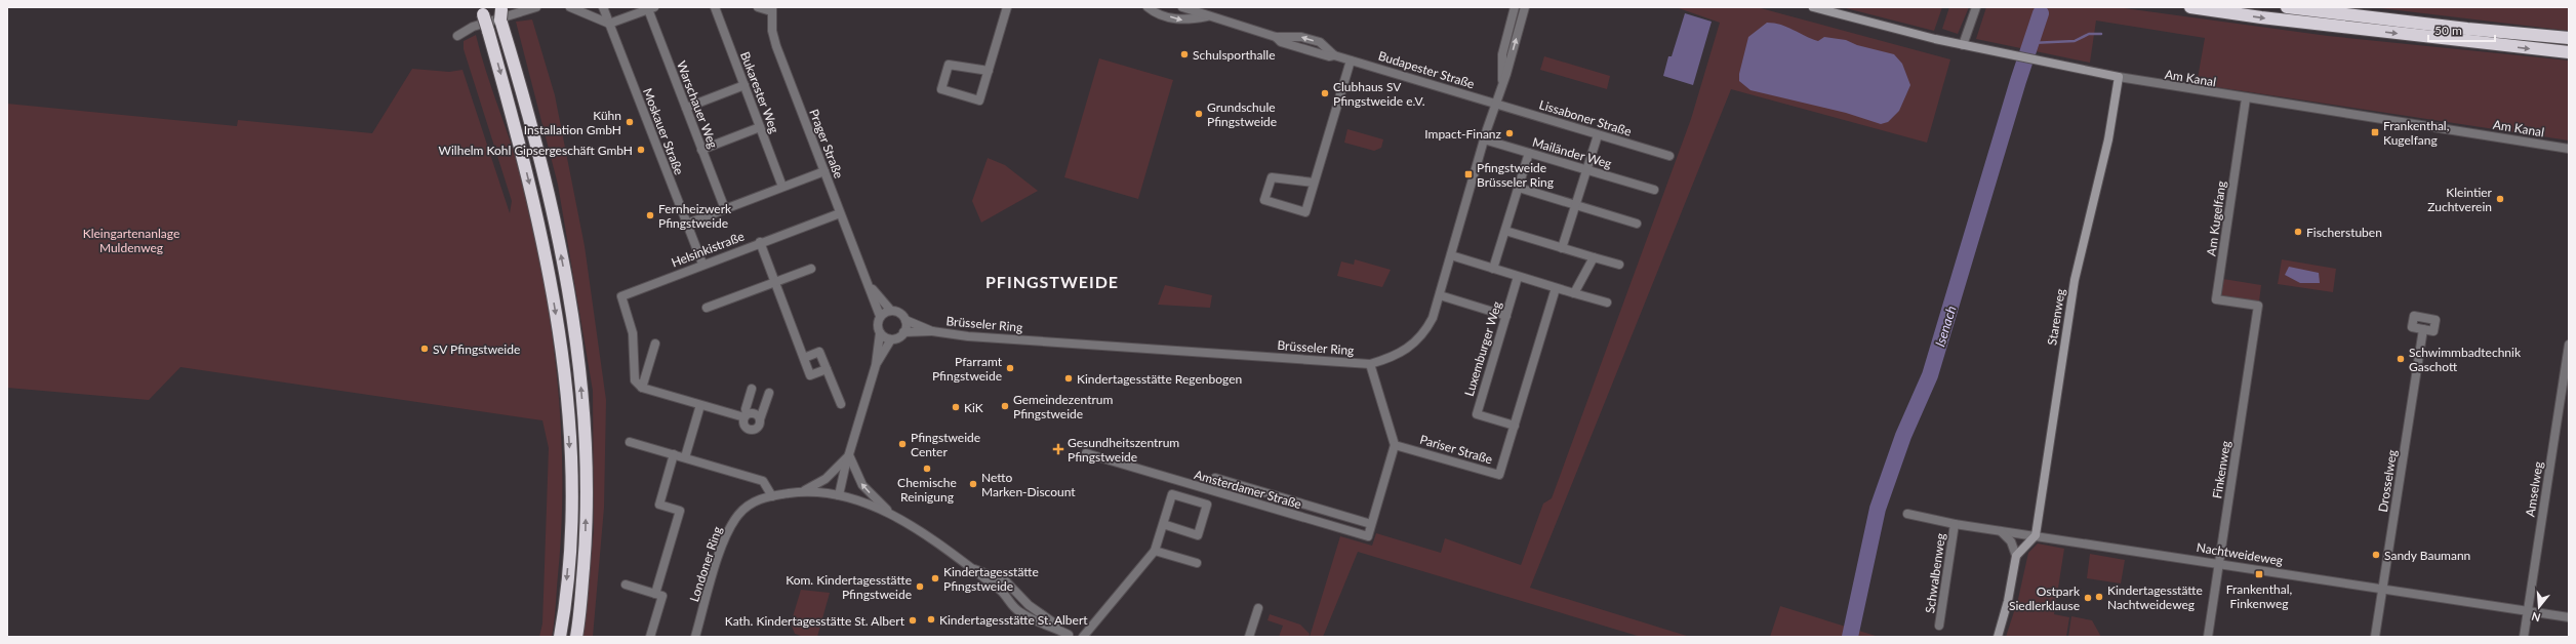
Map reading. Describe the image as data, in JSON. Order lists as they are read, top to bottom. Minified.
{"streets":{"street":["Budapester Straße","Am Kanal","Bukarester Weg","Warschauer Weg","Lissaboner Straße","Moskauer Straße","Prager Straße","Mailänder Weg","Am Kugelfang","Helsinkistraße","Starenweg","Brüsseler Ring","Luxemburger Weg","Pariser Straße","Finkenweg","Drosselweg","Amsterdamer Straße","Amselweg","Nachtweideweg","Londoner Ring","Schwalbenweg"]},"crossings":[["Budapester Straße","Lissaboner Straße"],["Budapester Straße","Brüsseler Ring"],["Am Kanal","Am Kugelfang"],["Am Kanal","Starenweg"],["Lissaboner Straße","Brüsseler Ring"],["Moskauer Straße","Helsinkistraße"],["Prager Straße","Helsinkistraße"],["Prager Straße","Brüsseler Ring"],["Prager Straße","Londoner Ring"],["Mailänder Weg","Brüsseler Ring"],["Am Kugelfang","Finkenweg"],["Starenweg","Nachtweideweg"],["Luxemburger Weg","Pariser Straße"],["Pariser Straße","Amsterdamer Straße"],["Finkenweg","Nachtweideweg"],["Drosselweg","Nachtweideweg"],["Amselweg","Nachtweideweg"],["Nachtweideweg","Schwalbenweg"]],"districts":["PFINGSTWEIDE"],"water":["Isenach"],"parks":["Kleingartenanlage Muldenweg"],"places":{"other":["Schulsporthalle","Clubhaus SV Pfingstweide e.V.","Grundschule Pfingstweide","Kühn Installation GmbH","Impact-Finanz","Wilhelm Kohl Gipsergeschäft GmbH","Kleintier Zuchtverein","Fernheizwerk Pfingstweide","Fischerstuben","SV Pfingstweide","Schwimmbadtechnik Gaschott","Pfarramt Pfingstweide","Kindertagesstätte Regenbogen","Gemeindezentrum Pfingstweide","KiK","Pfingstweide Center","Chemische Reinigung","Netto Marken-Discount","Sandy Baumann","Kindertagesstätte Pfingstweide","Kom. Kindertagesstätte Pfingstweide","Kindertagesstätte Nachtweideweg","Ostpark Siedlerklause","Kindertagesstätte St. Albert","Kath. Kindertagesstätte St. Albert"],"transit":["Frankenthal, Kugelfang","Pfingstweide Brüsseler Ring","Frankenthal, Finkenweg"],"health":["Gesundheitszentrum Pfingstweide"]},"scale_bar":"50 m","north":"bottom"}
